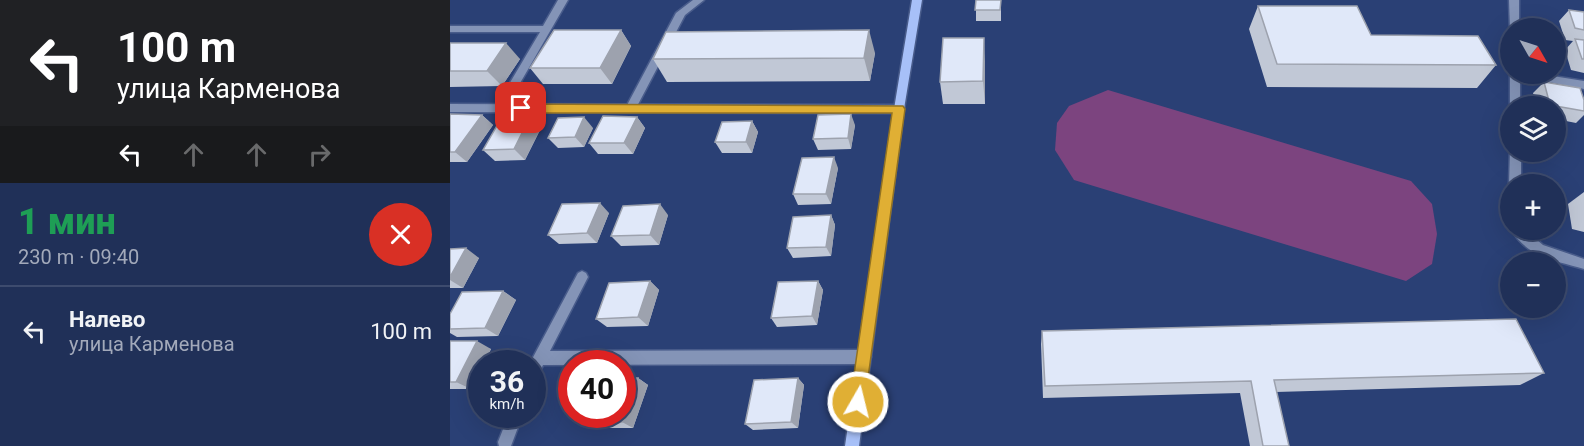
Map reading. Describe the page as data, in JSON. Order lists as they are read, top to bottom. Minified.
{"north":"bottom right","page":{"turn":["100 m","улица Карменова"],"map_buttons":["+","−"],"heading":["1 мин","230 m · 09:40"],"list":[{"name":"Налево","note":"улица Карменова","value":"100 m"}],"speed":"36 km/h","limit":"40"}}
